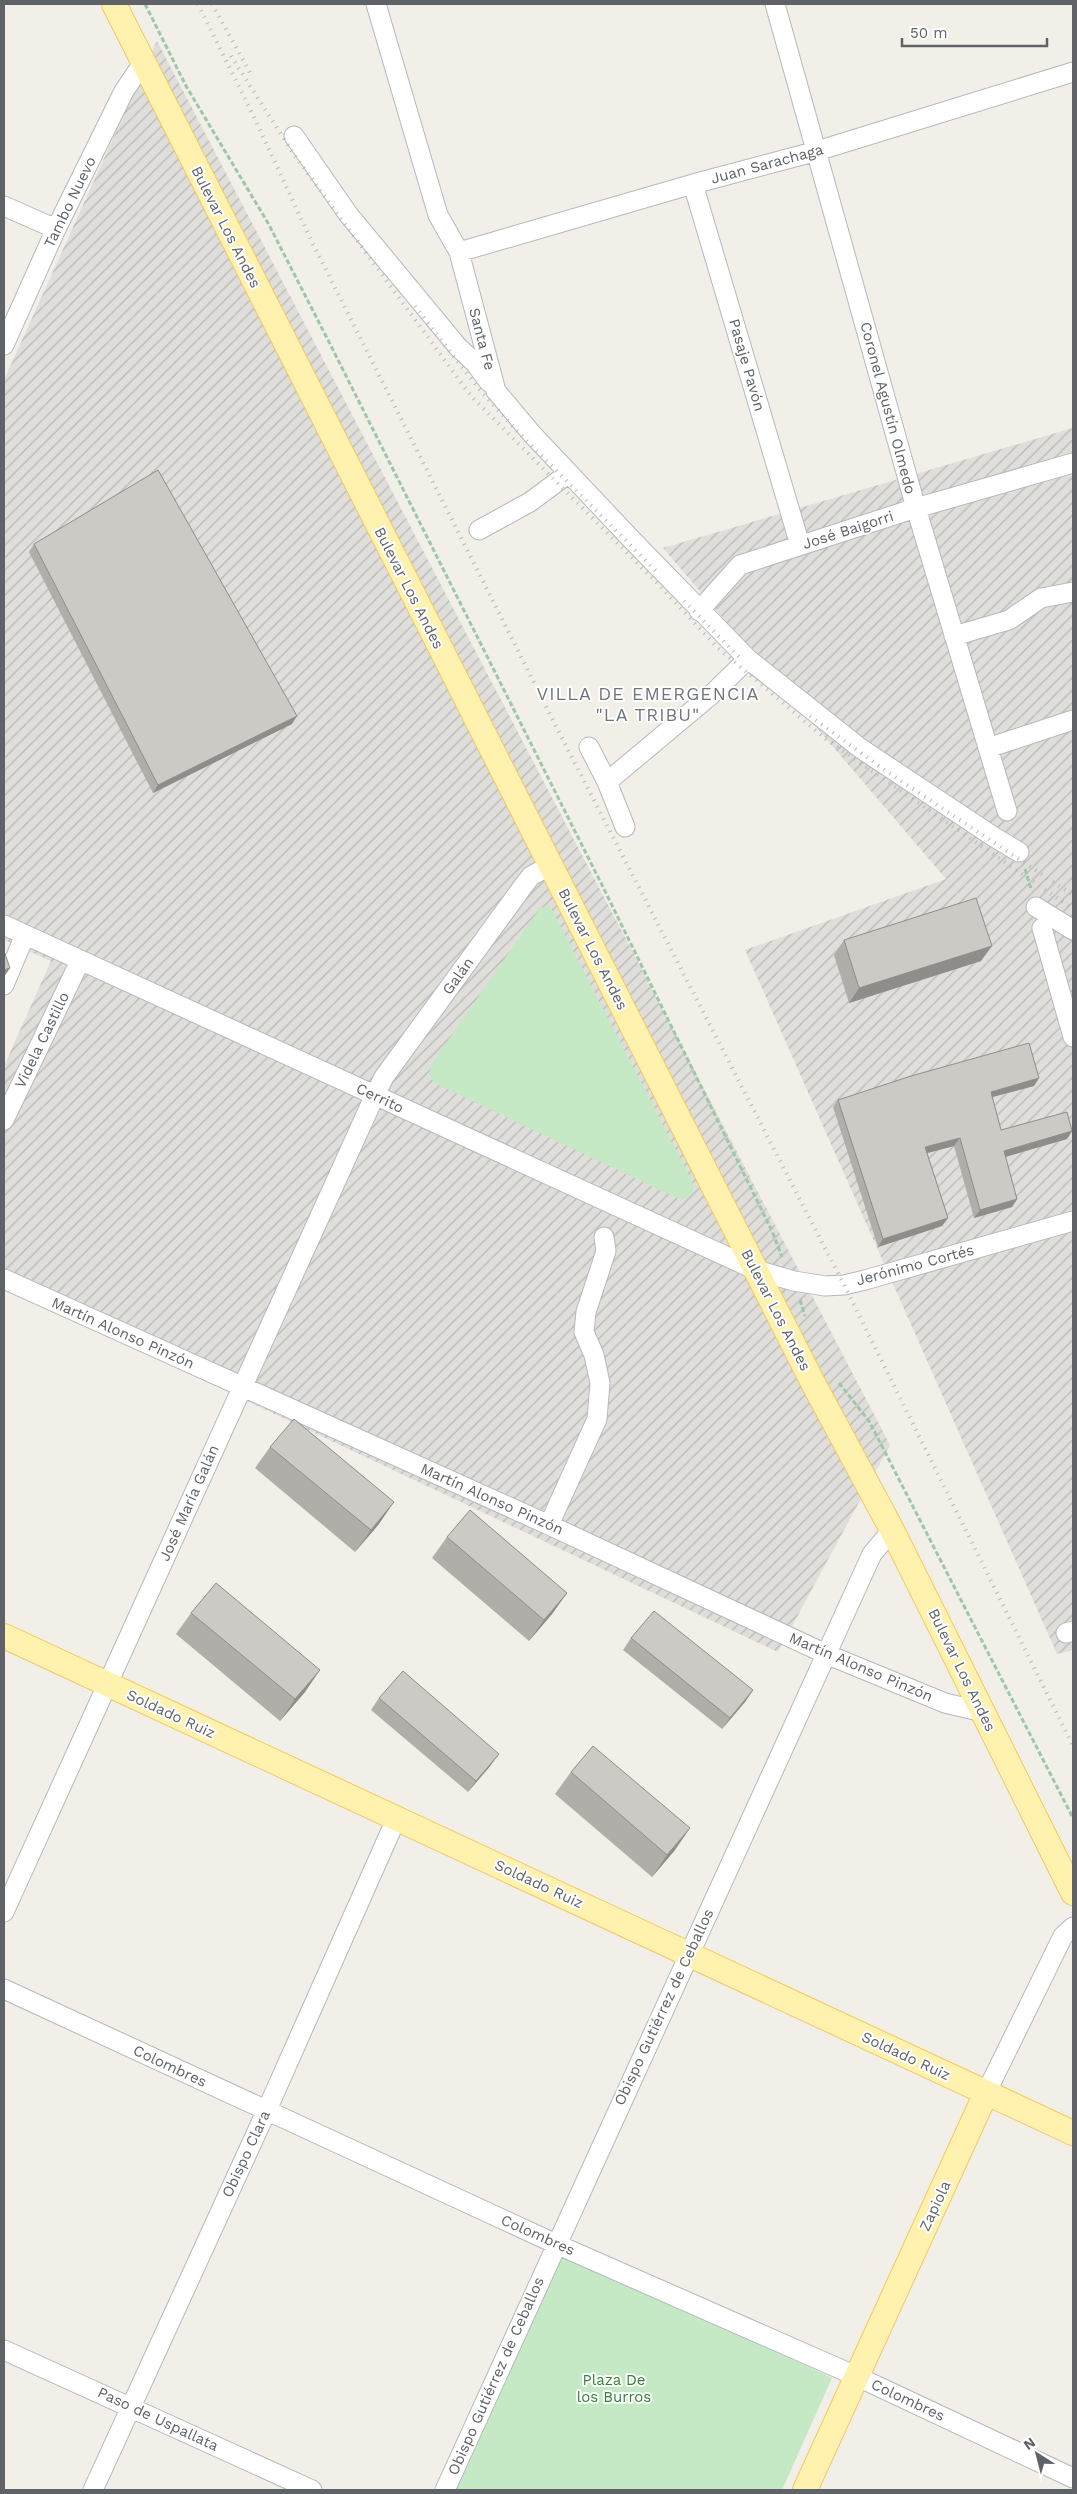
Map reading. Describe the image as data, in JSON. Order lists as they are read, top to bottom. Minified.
{"streets":{"main road":["Bulevar Los Andes","Soldado Ruiz","Zapiola"],"street":["Juan Sarachaga","Tambo Nuevo","Santa Fe","Pasaje Pavón","Coronel Agustín Olmedo","José Baigorri","Galán","Videla Castillo","Cerrito","Jerónimo Cortés","Martín Alonso Pinzón","José María Galán","Obispo Gutiérrez de Ceballos","Colombres","Obispo Clara","Paso de Uspallata"]},"crossings":[["Juan Sarachaga","Santa Fe"],["Juan Sarachaga","Pasaje Pavón"],["Juan Sarachaga","Coronel Agustín Olmedo"],["Tambo Nuevo","Bulevar Los Andes"],["Bulevar Los Andes","Galán"],["Bulevar Los Andes","Cerrito"],["Bulevar Los Andes","Jerónimo Cortés"],["Bulevar Los Andes","Martín Alonso Pinzón"],["Bulevar Los Andes","Obispo Gutiérrez de Ceballos"],["Santa Fe","José Baigorri"],["Pasaje Pavón","José Baigorri"],["Coronel Agustín Olmedo","José Baigorri"],["Galán","Cerrito"],["Galán","José María Galán"],["Videla Castillo","Cerrito"],["Cerrito","Jerónimo Cortés"],["Cerrito","José María Galán"],["Martín Alonso Pinzón","José María Galán"],["Martín Alonso Pinzón","Obispo Gutiérrez de Ceballos"],["José María Galán","Soldado Ruiz"],["Soldado Ruiz","Obispo Gutiérrez de Ceballos"],["Soldado Ruiz","Obispo Clara"],["Soldado Ruiz","Zapiola"],["Obispo Gutiérrez de Ceballos","Colombres"],["Colombres","Obispo Clara"],["Colombres","Zapiola"],["Obispo Clara","Paso de Uspallata"]],"districts":["VILLA DE EMERGENCIA \"LA TRIBU\""],"parks":["Plaza De los Burros"],"scale_bar":"50 m","north":"top left"}
